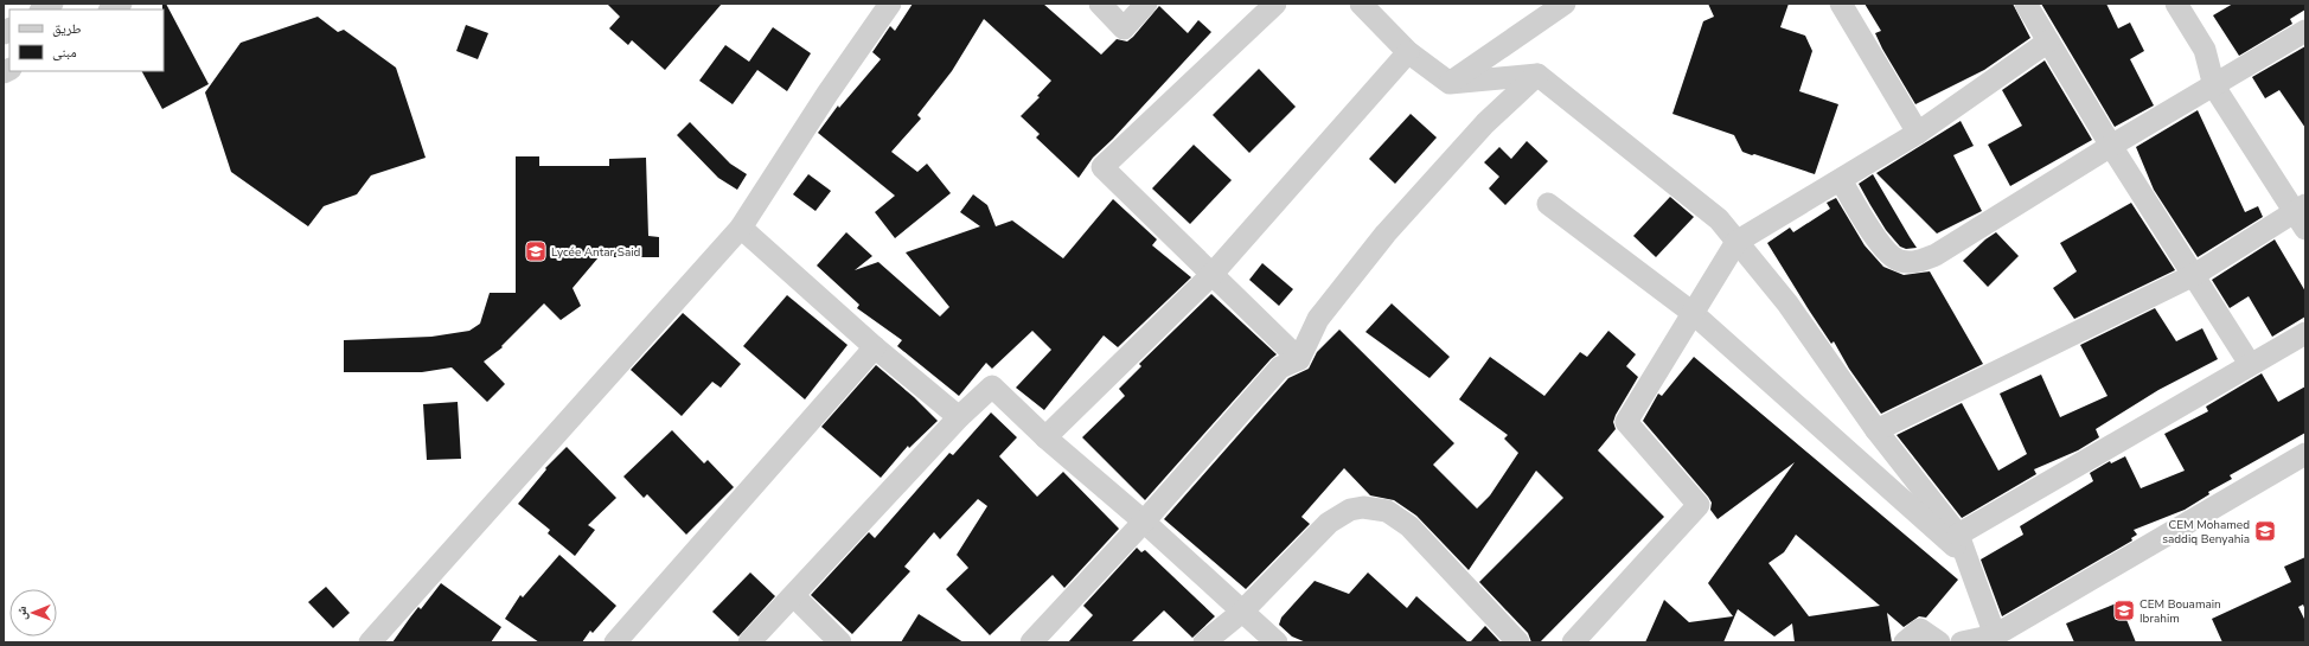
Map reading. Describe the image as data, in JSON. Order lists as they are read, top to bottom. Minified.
{"places":{"school or university":["Lycée Antar Said","CEM Mohamed saddiq Benyahia","CEM Bouamain Ibrahim"]},"legend":["طريق","مبنى"],"north":"left"}
